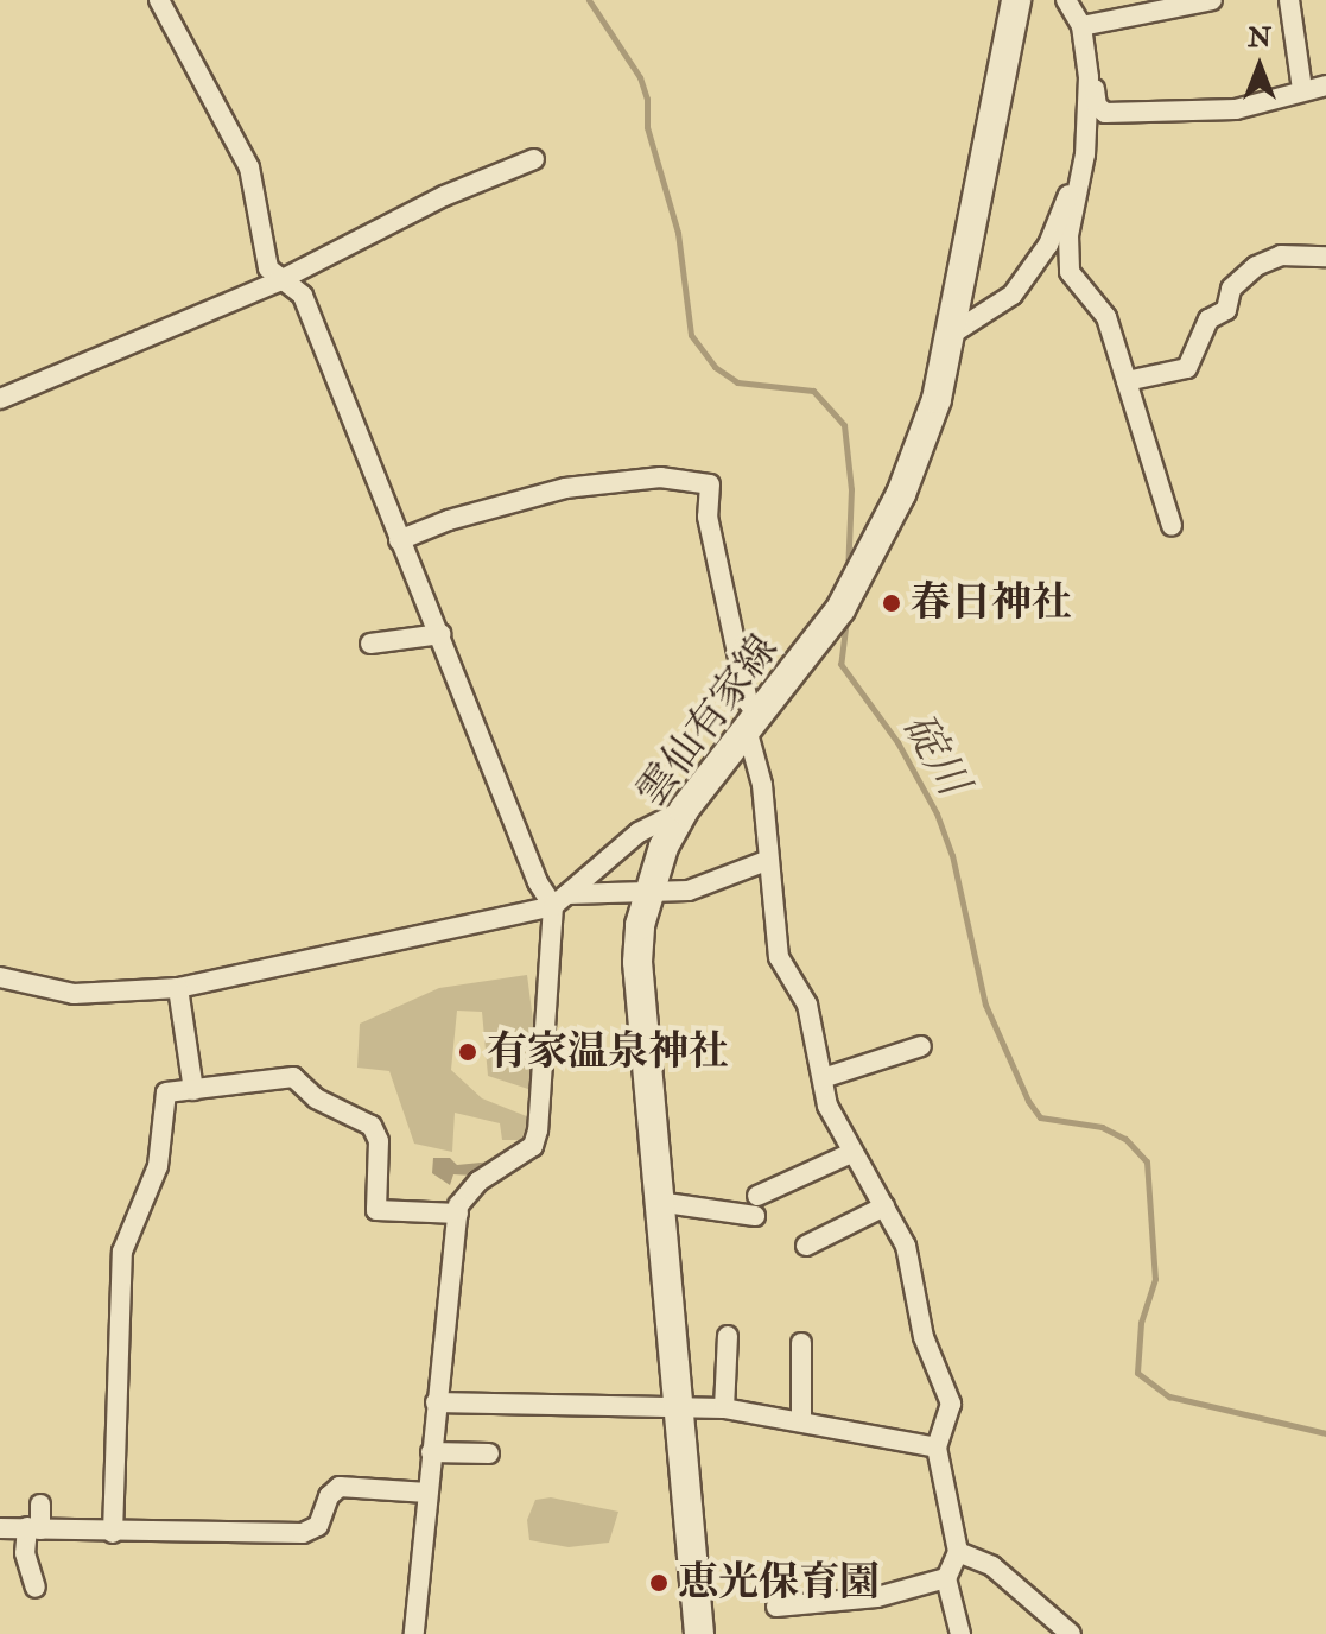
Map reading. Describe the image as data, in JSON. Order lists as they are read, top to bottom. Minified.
{"streets":{"main road":["雲仙有家線"]},"water":["碇川"],"places":["春日神社","有家温泉神社","恵光保育園"],"north":"top"}
